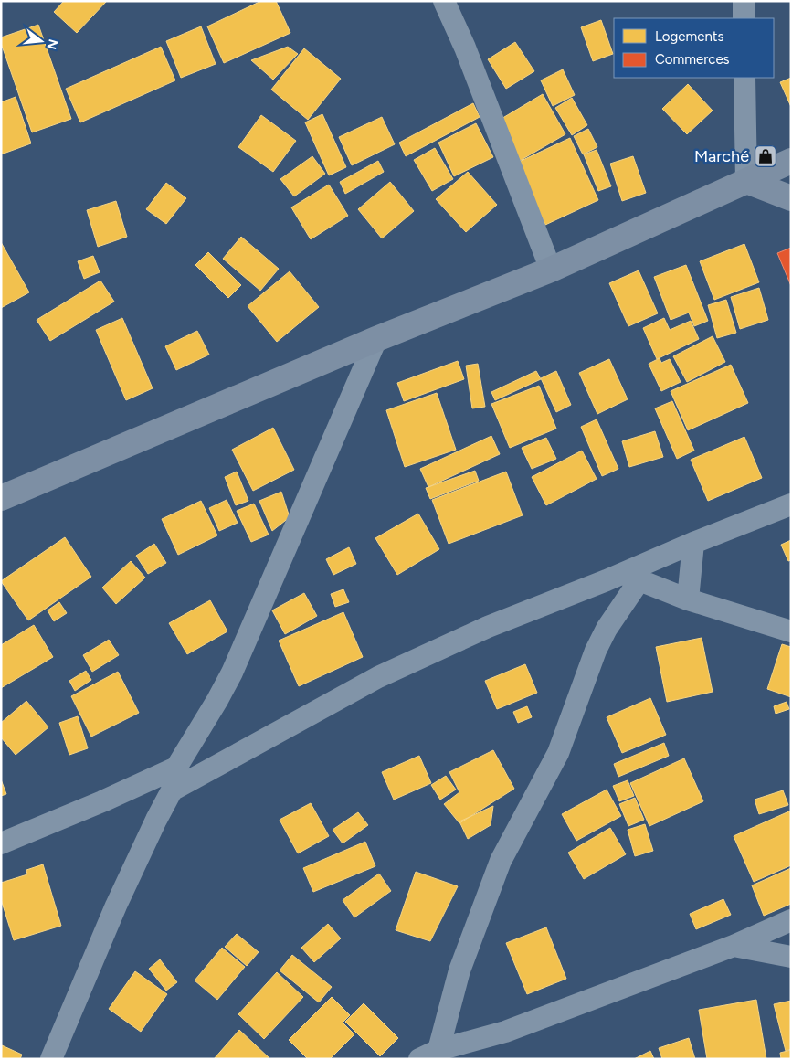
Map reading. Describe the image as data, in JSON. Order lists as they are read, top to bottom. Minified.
{"places":{"shop":["Marché"]},"legend":["Logements","Commerces"],"north":"right"}
